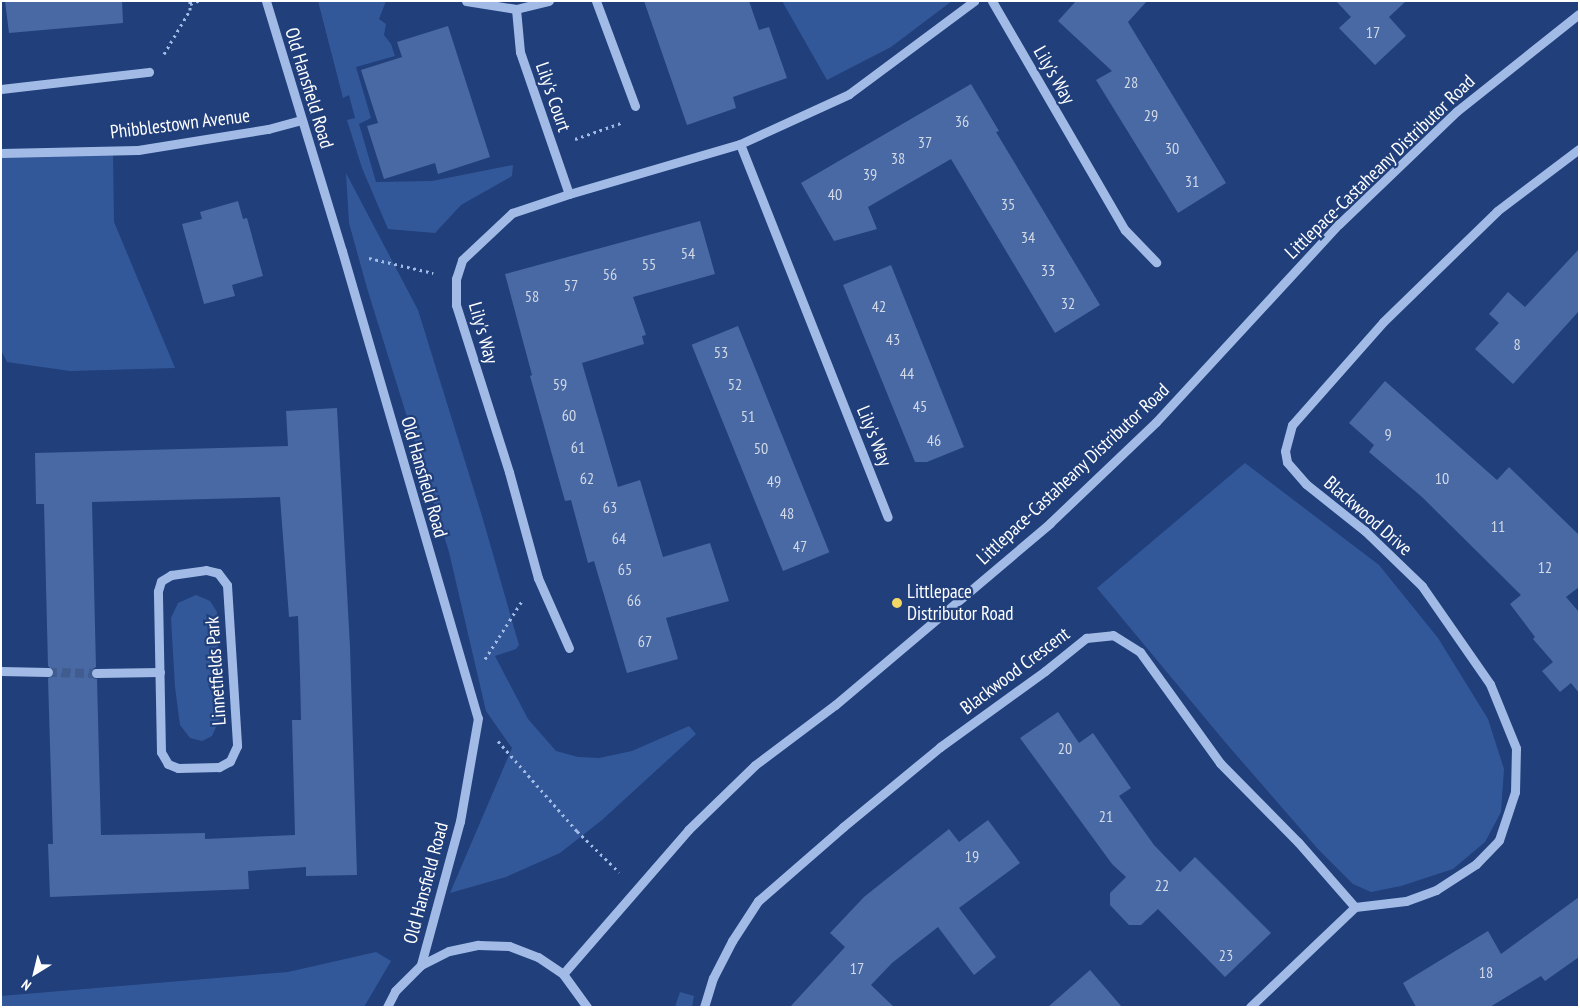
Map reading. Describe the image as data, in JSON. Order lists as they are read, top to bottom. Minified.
{"streets":{"street":["Lily's Way","Old Hansfield Road","Lily's Court","Phibblestown Avenue","Littlepace-Castaheany Distributor Road","Blackwood Drive","Linnetfields Park","Blackwood Crescent"]},"crossings":[["Lily's Way","Lily's Court"],["Old Hansfield Road","Phibblestown Avenue"],["Blackwood Drive","Blackwood Crescent"]],"places":["Littlepace Distributor Road"],"house_numbers":["17","28","29","36","37","30","38","39","31","40","35","34","54","55","33","56","57","58","32","42","43","8","53","44","59","52","45","60","51","9","46","61","50","62","10","49","63","48","11","64","47","12","65","66","67","20","21","19","22","23","17","18"],"north":"bottom left"}
